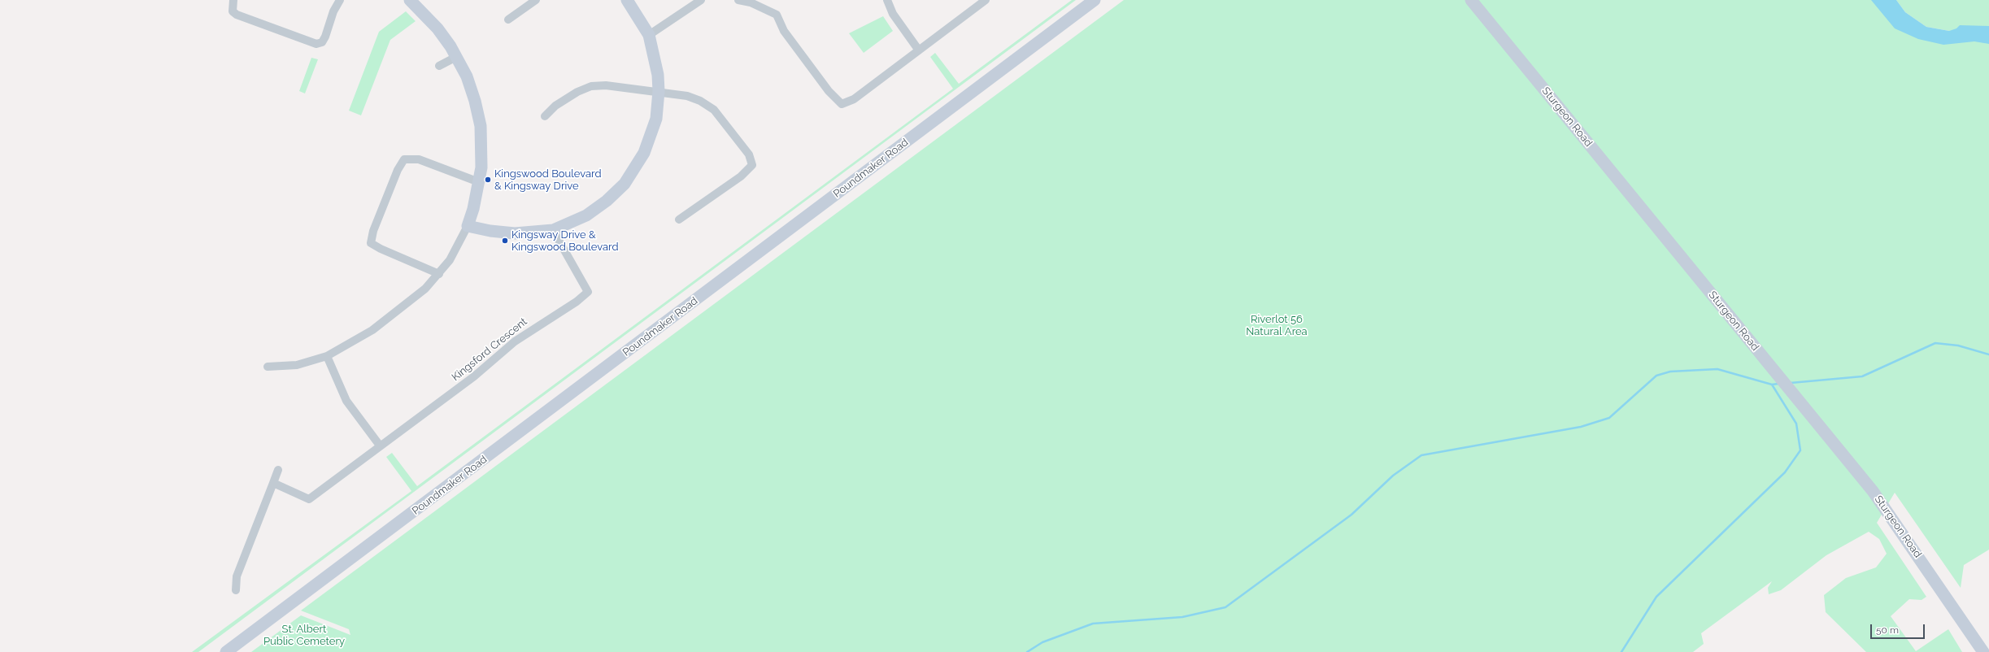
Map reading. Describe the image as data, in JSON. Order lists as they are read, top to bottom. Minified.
{"streets":{"street":["Sturgeon Road","Poundmaker Road","Kingsford Crescent"]},"parks":["Riverlot 56 Natural Area","St. Albert Public Cemetery"],"places":["Kingswood Boulevard & Kingsway Drive","Kingsway Drive & Kingswood Boulevard"],"scale_bar":"50 m"}
